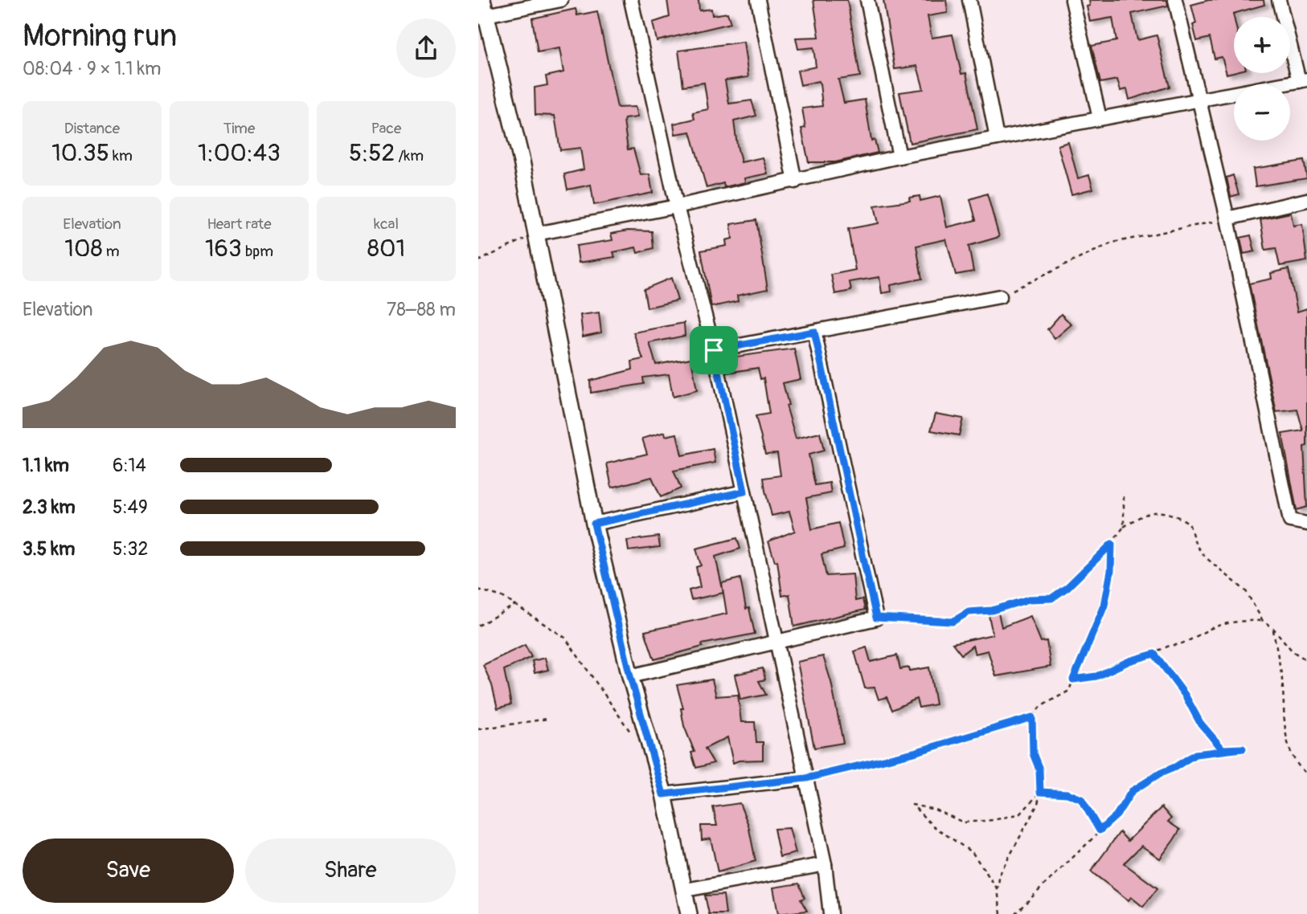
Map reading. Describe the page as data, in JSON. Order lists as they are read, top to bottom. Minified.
{"page":{"heading":["Morning run","08:04 · 9 × 1.1 km"],"map_buttons":["+","−"],"stats":[["Distance","10.35 km"],["Time","1:00:43"],["Pace","5:52 /km"],["Elevation","108 m"],["Heart rate","163 bpm"],["kcal","801"]],"chart":["Elevation","78–88 m"],"list":[{"name":"1.1 km","note":"6:14"},{"name":"2.3 km","note":"5:49"},{"name":"3.5 km","note":"5:32"}],"buttons":["Save","Share"]}}
